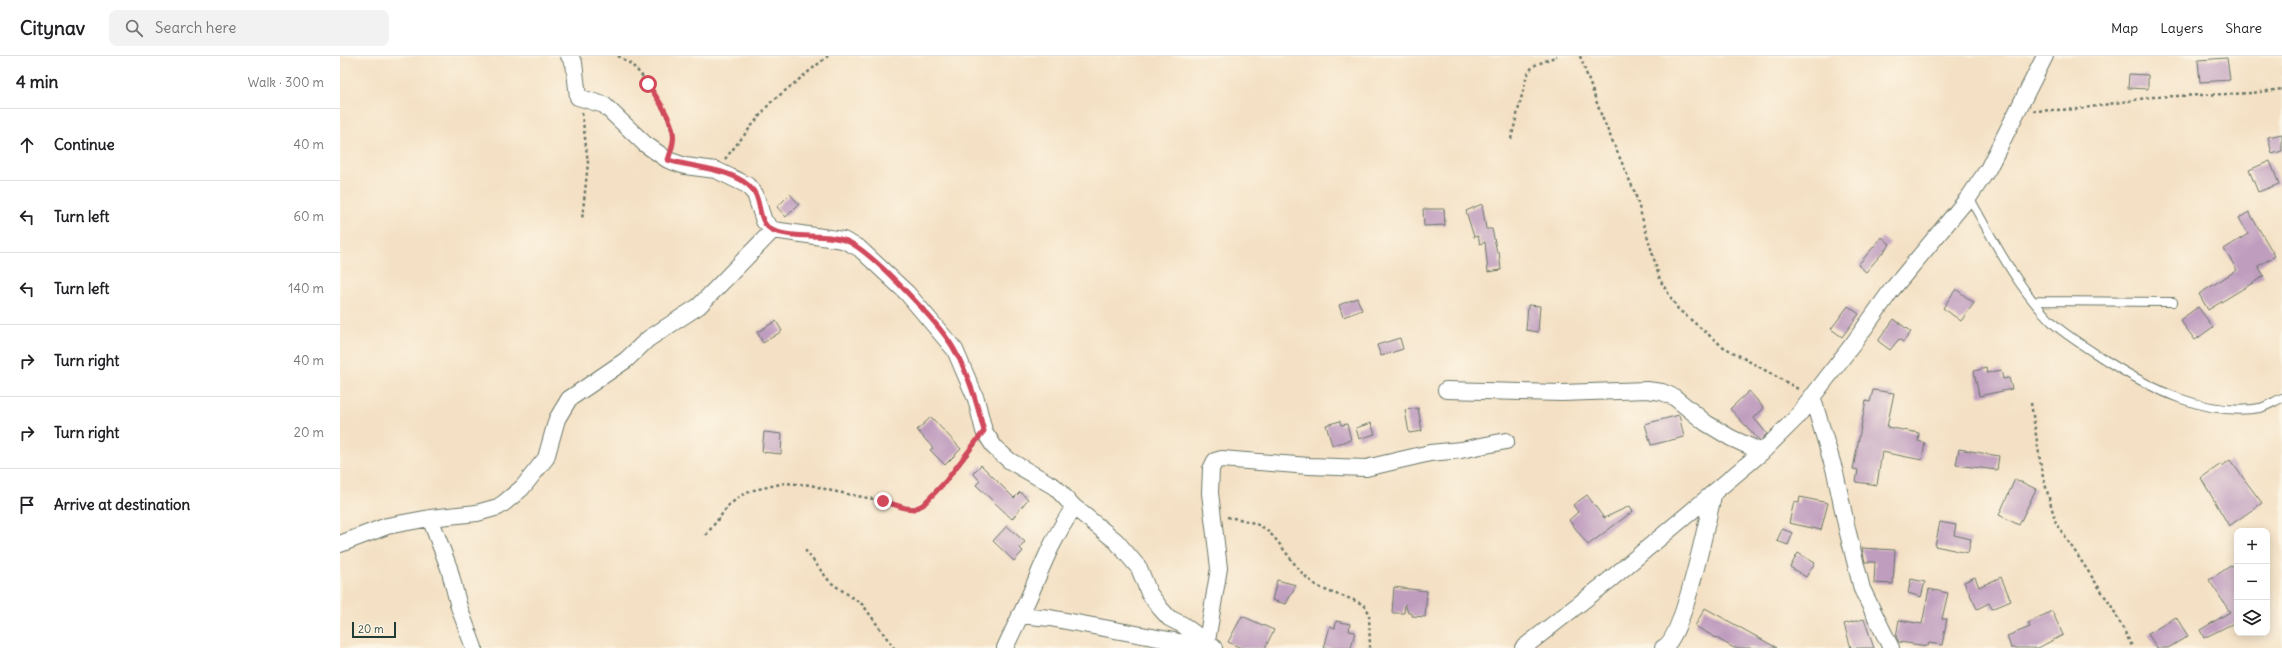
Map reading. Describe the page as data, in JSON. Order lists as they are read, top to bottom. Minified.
{"scale_bar":"20 m","page":{"header":"Citynav","search":"Search here","nav":["Map","Layers","Share"],"heading":["4 min","Walk · 300 m"],"list":[["Continue","40 m"],["Turn left","60 m"],["Turn left","140 m"],["Turn right","40 m"],["Turn right","20 m"],"Arrive at destination"],"map_buttons":["+","−"],"scale":"20 m"}}
